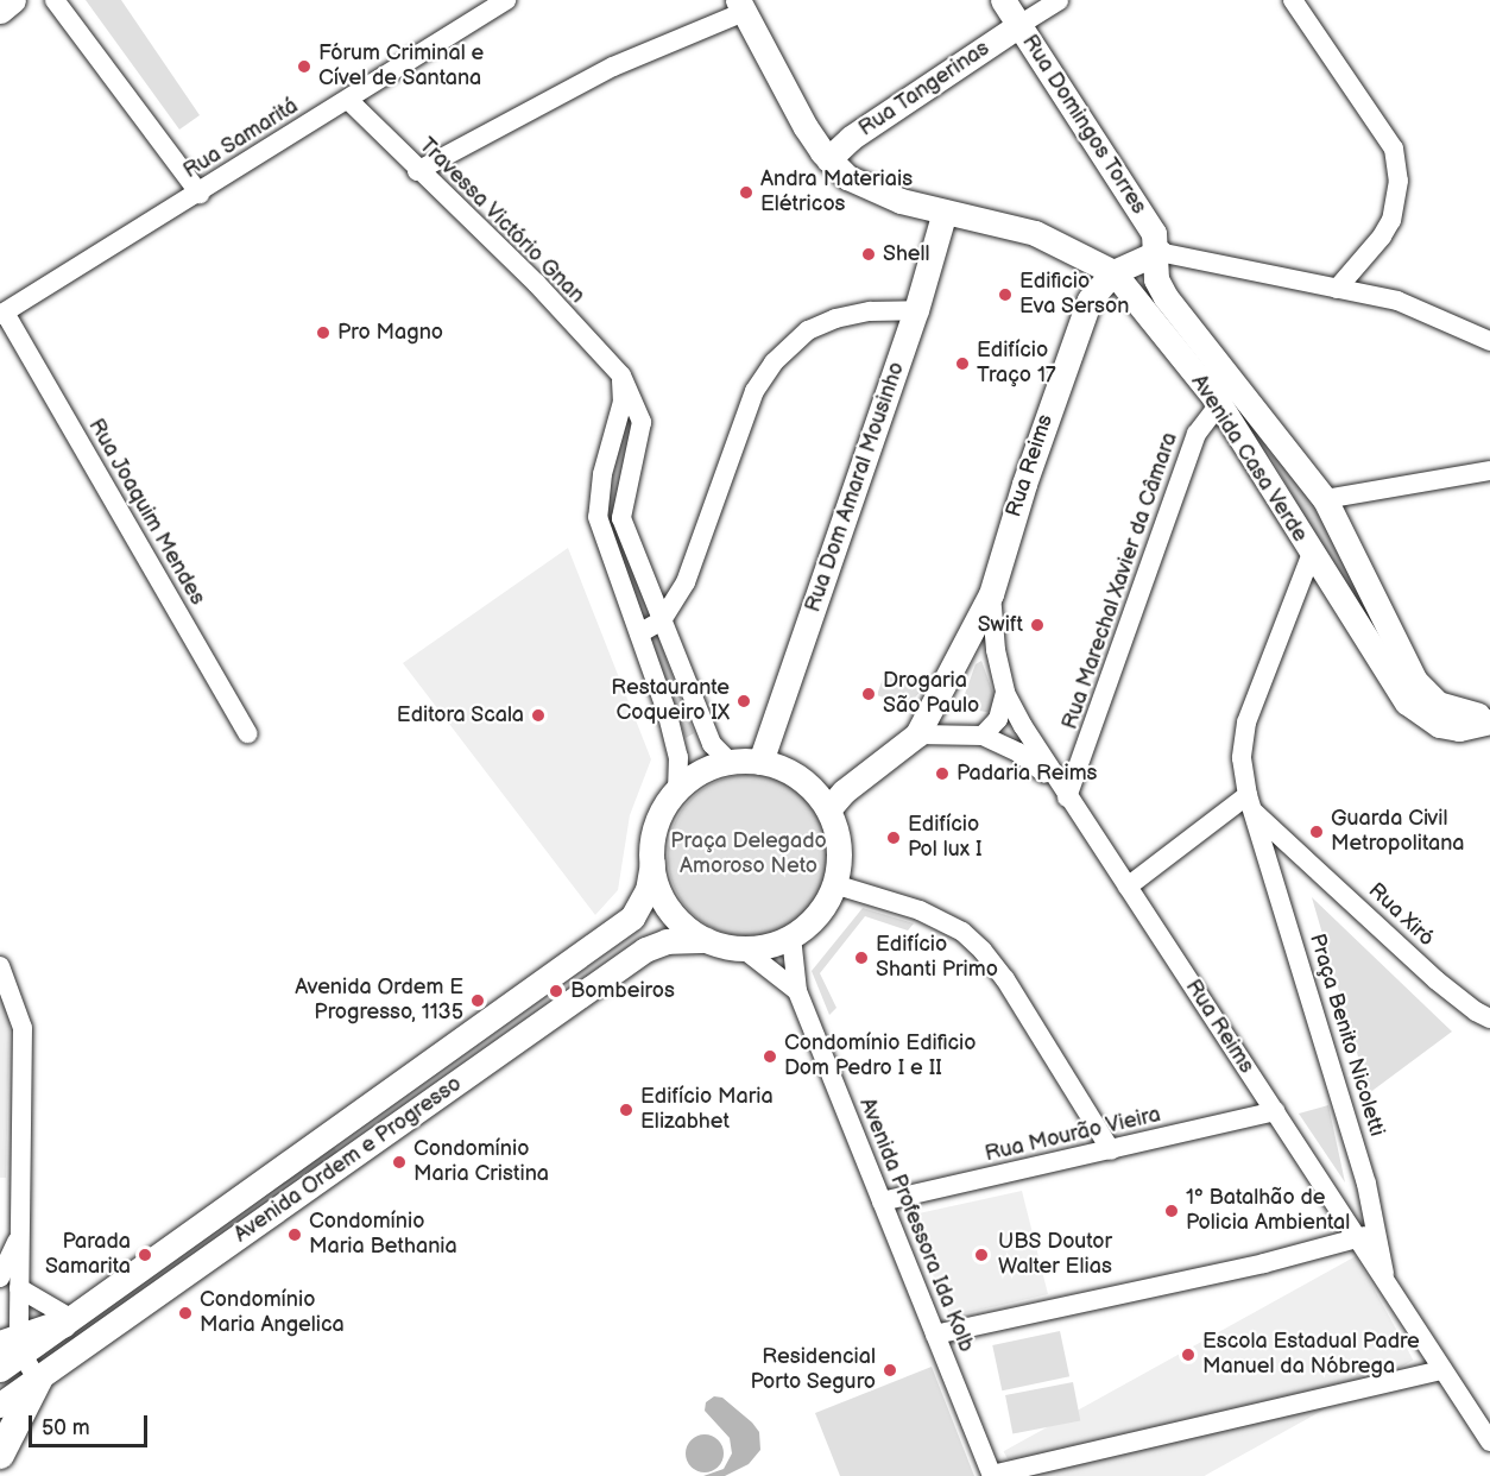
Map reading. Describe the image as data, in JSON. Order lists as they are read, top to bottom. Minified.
{"streets":{"main road":["Rua Tangerinas","Rua Domingos Torres","Avenida Casa Verde","Rua Reims","Rua Dom Amaral Mousinho","Avenida Ordem e Progresso"],"street":["Rua Samaritá","Travessa Victório Gnan","Rua Joaquim Mendes","Rua Marechal Xavier da Câmara","Rua Xiró","Praça Benito Nicoletti","Rua Mourão Vieira","Avenida Professora Ida Kolb"]},"crossings":[["Rua Tangerinas","Rua Domingos Torres"],["Rua Tangerinas","Avenida Casa Verde"],["Rua Domingos Torres","Avenida Casa Verde"],["Rua Domingos Torres","Rua Reims"],["Rua Samaritá","Travessa Victório Gnan"],["Rua Samaritá","Rua Joaquim Mendes"],["Avenida Casa Verde","Rua Reims"],["Avenida Casa Verde","Rua Dom Amaral Mousinho"],["Avenida Casa Verde","Rua Marechal Xavier da Câmara"],["Avenida Casa Verde","Praça Benito Nicoletti"],["Rua Reims","Rua Marechal Xavier da Câmara"],["Rua Reims","Praça Benito Nicoletti"],["Rua Reims","Rua Mourão Vieira"],["Rua Dom Amaral Mousinho","Avenida Ordem e Progresso"],["Rua Dom Amaral Mousinho","Avenida Professora Ida Kolb"],["Rua Xiró","Praça Benito Nicoletti"],["Rua Mourão Vieira","Avenida Professora Ida Kolb"],["Avenida Ordem e Progresso","Avenida Professora Ida Kolb"]],"parks":["Praça Delegado Amoroso Neto"],"places":["Fórum Criminal e Cível de Santana","Andra Materiais Elétricos","Shell","Edificio Eva Serson","Pro Magno","Edifício Traço 17","Swift","Drogaria São Paulo","Restaurante Coqueiro IX","Editora Scala","Padaria Reims","Guarda Civil Metropolitana","Edifício Pol lux I","Edifício Shanti Primo","Bombeiros","Avenida Ordem E Progresso, 1135","Condomínio Edificio Dom Pedro I e II","Edifício Maria Elizabhet","Condomínio Maria Cristina","1º Batalhão de Policia Ambiental","Condomínio Maria Bethania","Parada Samarita","UBS Doutor Walter Elias","Condomínio Maria Angelica","Escola Estadual Padre Manuel da Nóbrega","Residencial Porto Seguro"],"scale_bar":"50 m"}
